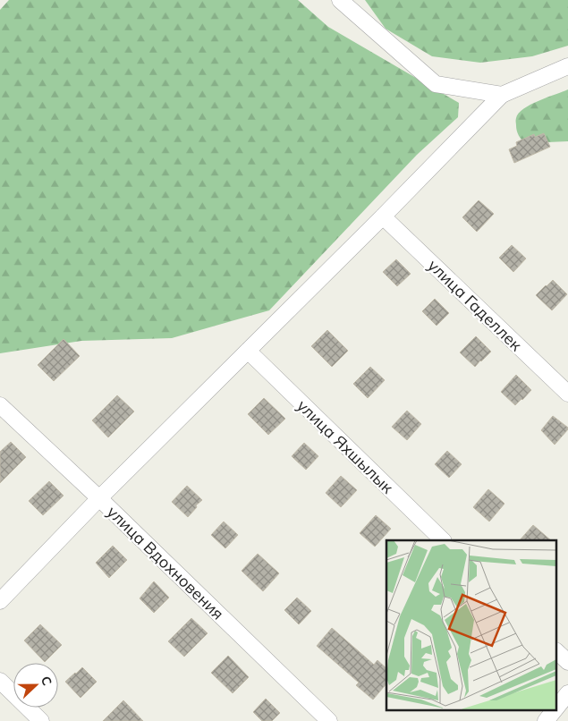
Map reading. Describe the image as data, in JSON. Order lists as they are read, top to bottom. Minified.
{"streets":{"street":["улица Гаделлек","улица Яхшылык","улица Вдохновения"]},"north":"right"}
